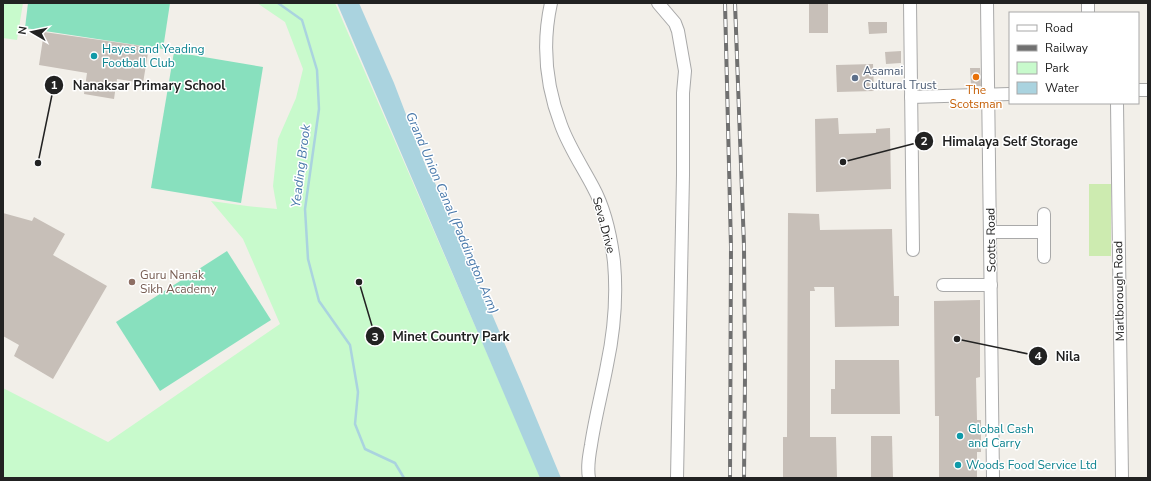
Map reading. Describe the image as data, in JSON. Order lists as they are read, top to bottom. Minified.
{"streets":{"street":["Seva Drive","Scotts Road","Marlborough Road"]},"water":["Yeading Brook","Grand Union Canal (Paddington Arm)"],"places":["Hayes and Yeading Football Club","The Scotsman","Asamai Cultural Trust","Himalaya Self Storage","Nanaksar Primary School","Guru Nanak Sikh Academy","Minet Country Park","Nila","Global Cash and Carry","Woods Food Service Ltd"],"legend":["Road","Railway","Park","Water"],"north":"left"}
